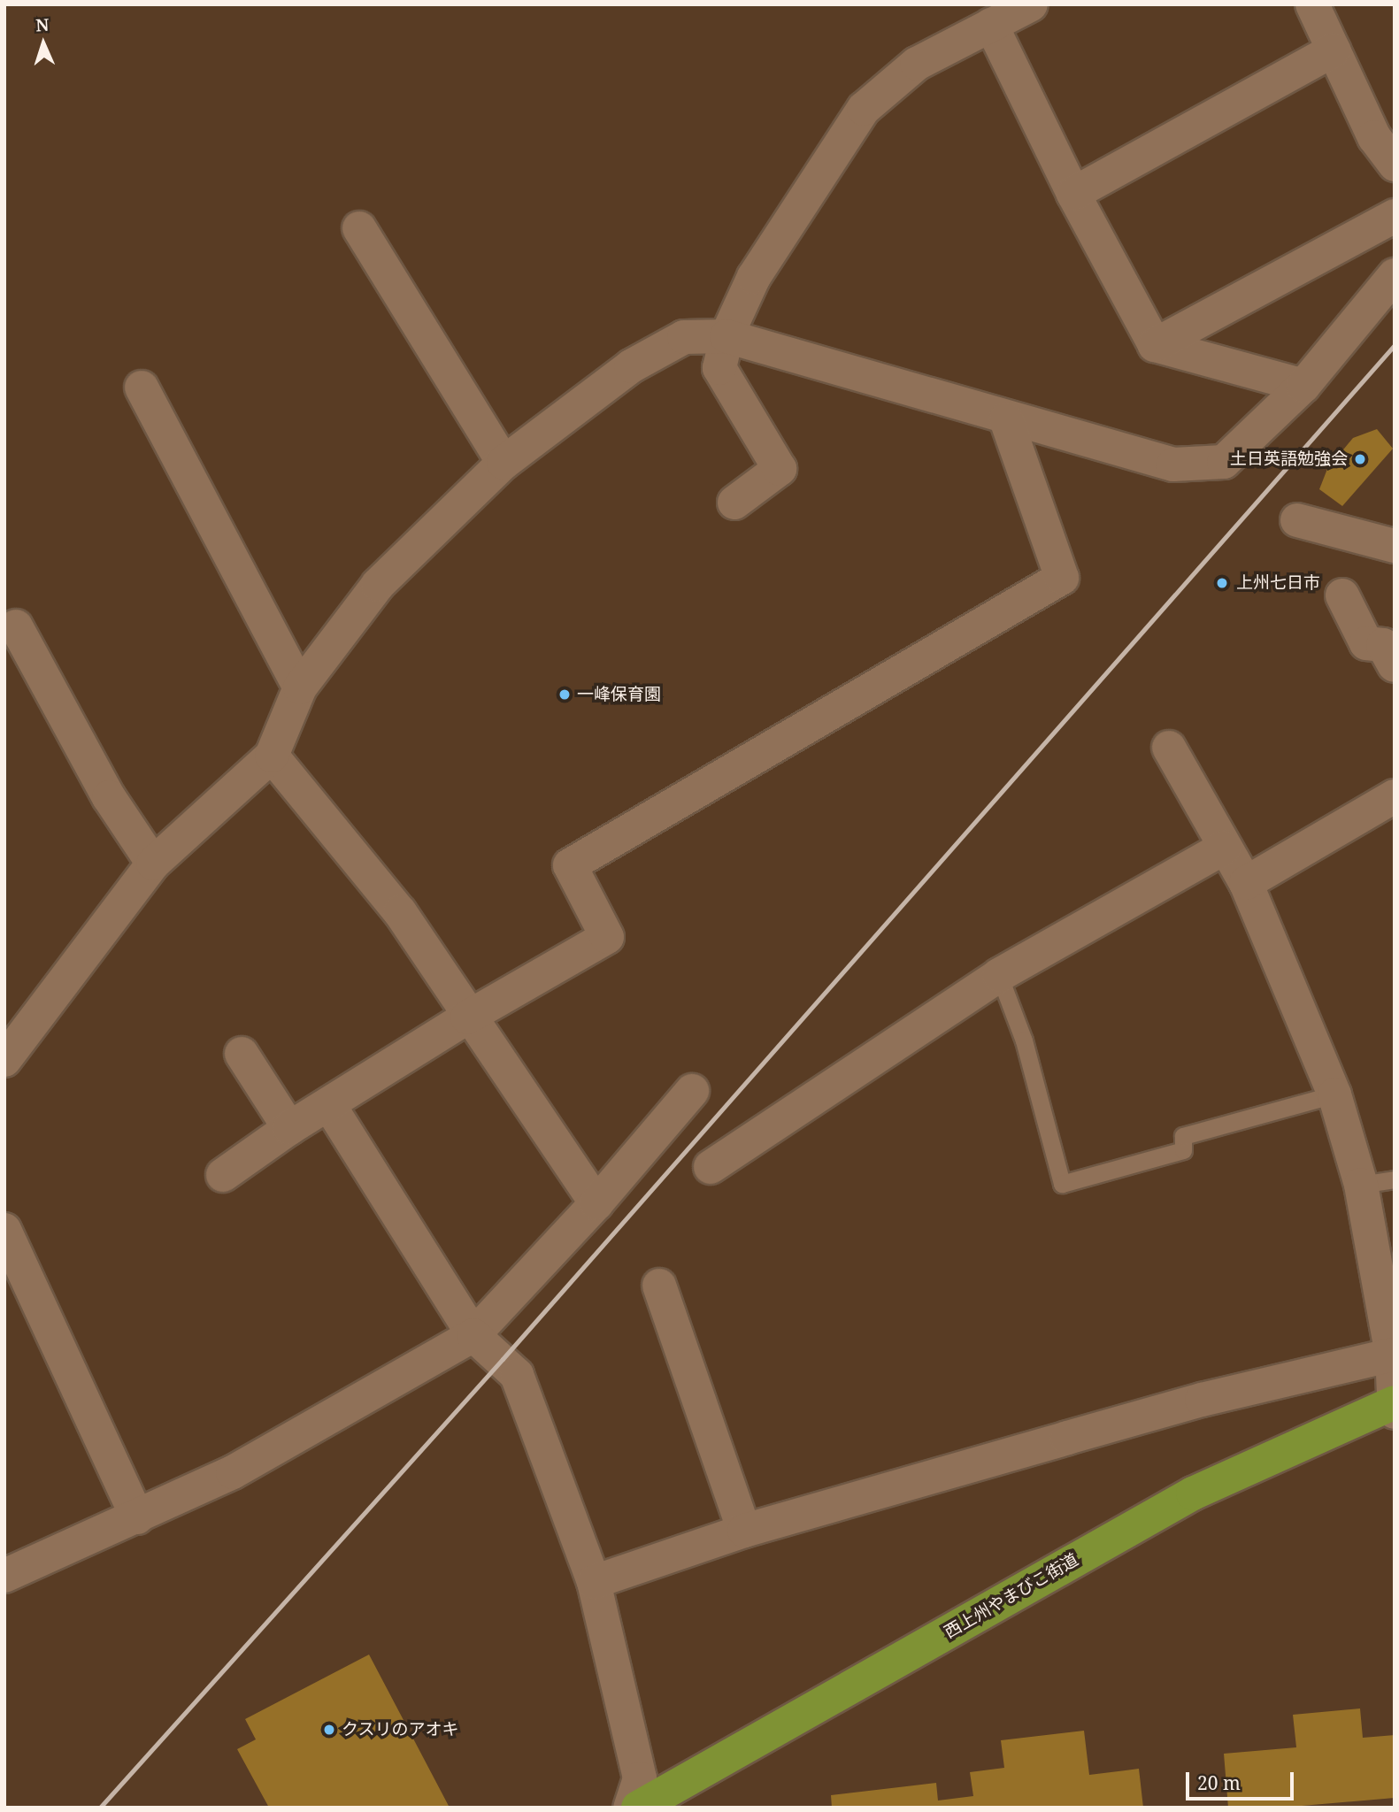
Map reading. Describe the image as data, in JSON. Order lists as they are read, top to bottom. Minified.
{"streets":{"highway":["西上州やまびこ街道"]},"places":["土日英語勉強会","上州七日市","一峰保育園","クスリのアオキ"],"scale_bar":"20 m","north":"top"}
